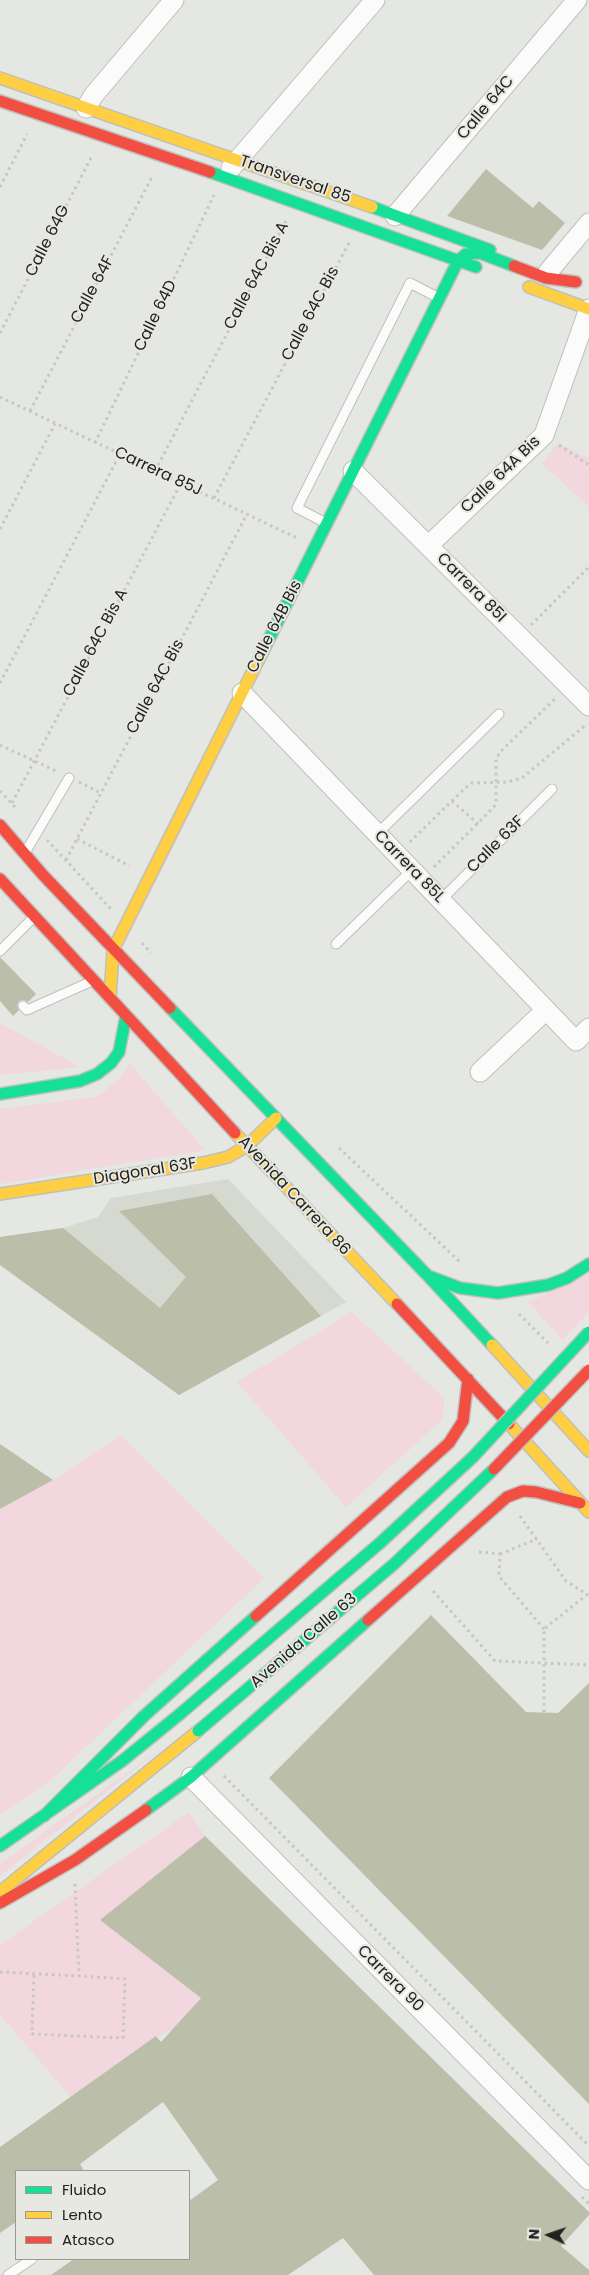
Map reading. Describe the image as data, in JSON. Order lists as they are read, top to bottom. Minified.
{"streets":{"main road":["Transversal 85","Calle 64B Bis","Diagonal 63F","Avenida Carrera 86","Avenida Calle 63"],"street":["Calle 64C","Calle 64A Bis","Carrera 85I","Carrera 85L","Carrera 90"],"lane":["Calle 63F"],"path":["Calle 64G","Calle 64C Bis A","Calle 64F","Calle 64C Bis","Calle 64D","Carrera 85J"]},"crossings":[["Calle 64C","Transversal 85"],["Transversal 85","Calle 64D"],["Transversal 85","Calle 64B Bis"],["Calle 64C Bis A","Carrera 85J"],["Calle 64F","Carrera 85J"],["Calle 64C Bis","Carrera 85J"],["Calle 64D","Carrera 85J"],["Carrera 85J","Calle 64B Bis"],["Calle 64A Bis","Carrera 85I"],["Carrera 85I","Calle 64B Bis"],["Calle 64B Bis","Carrera 85L"],["Calle 64B Bis","Avenida Carrera 86"],["Calle 63F","Carrera 85L"],["Diagonal 63F","Avenida Carrera 86"]],"legend":["Fluido","Lento","Atasco"],"north":"left"}
